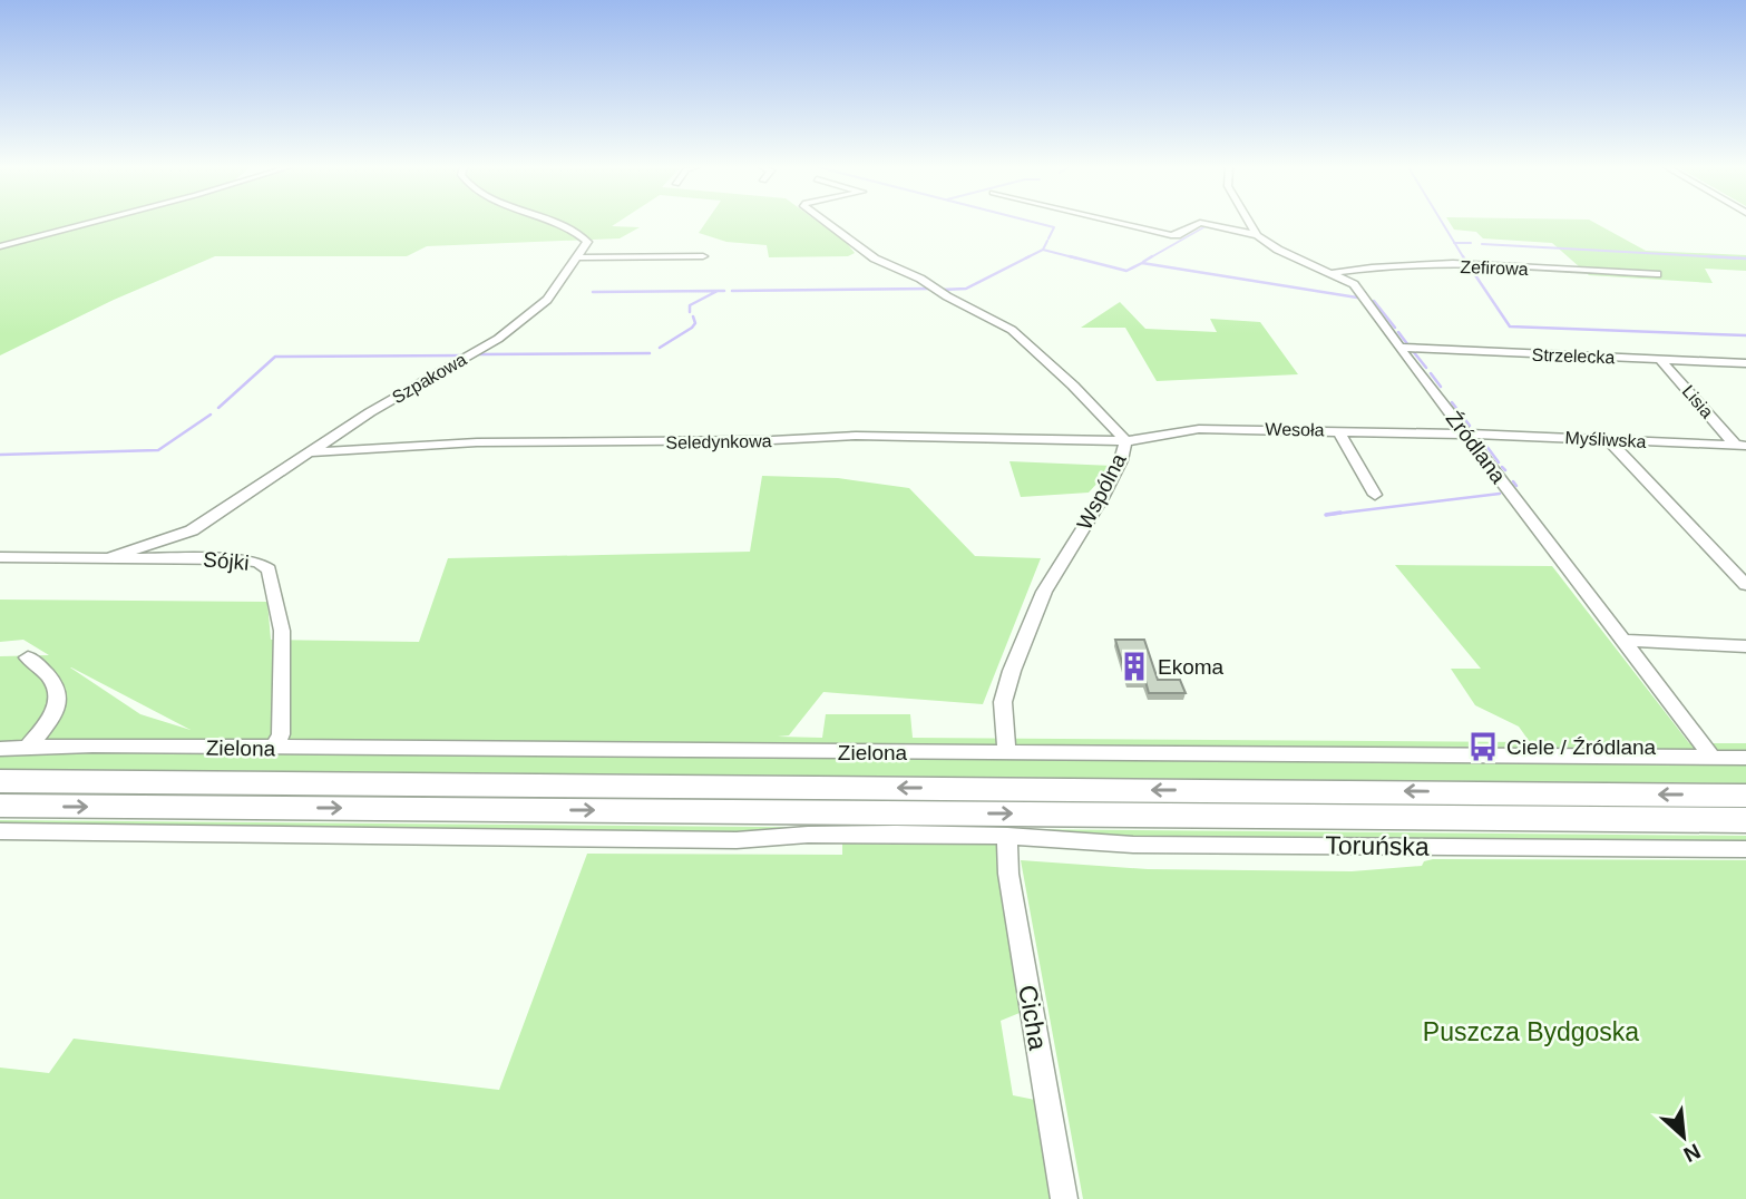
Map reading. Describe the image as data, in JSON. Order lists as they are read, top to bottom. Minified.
{"streets":{"street":["Zefirowa","Strzelecka","Szpakowa","Lisia","Wesoła","Myśliwska","Seledynkowa","Źródlana","Wspólna","Sójki","Zielona","Toruńska","Cicha"]},"crossings":[["Zefirowa","Źródlana"],["Strzelecka","Lisia"],["Strzelecka","Źródlana"],["Szpakowa","Seledynkowa"],["Szpakowa","Sójki"],["Lisia","Myśliwska"],["Wesoła","Myśliwska"],["Wesoła","Seledynkowa"],["Wesoła","Źródlana"],["Wesoła","Wspólna"],["Myśliwska","Źródlana"],["Seledynkowa","Wspólna"],["Źródlana","Zielona"],["Wspólna","Zielona"],["Sójki","Zielona"],["Toruńska","Cicha"]],"parks":["Puszcza Bydgoska"],"places":{"building":["Ekoma"],"bus stop":["Ciele / Źródlana"]},"north":"bottom right"}
